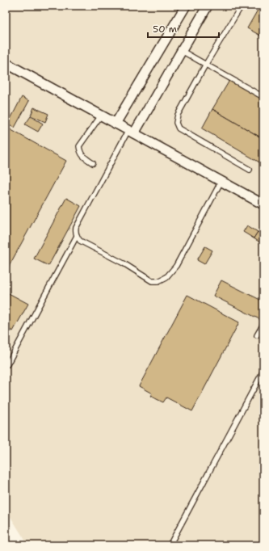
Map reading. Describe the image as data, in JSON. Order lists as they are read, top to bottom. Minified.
{"scale_bar":"50 m"}
